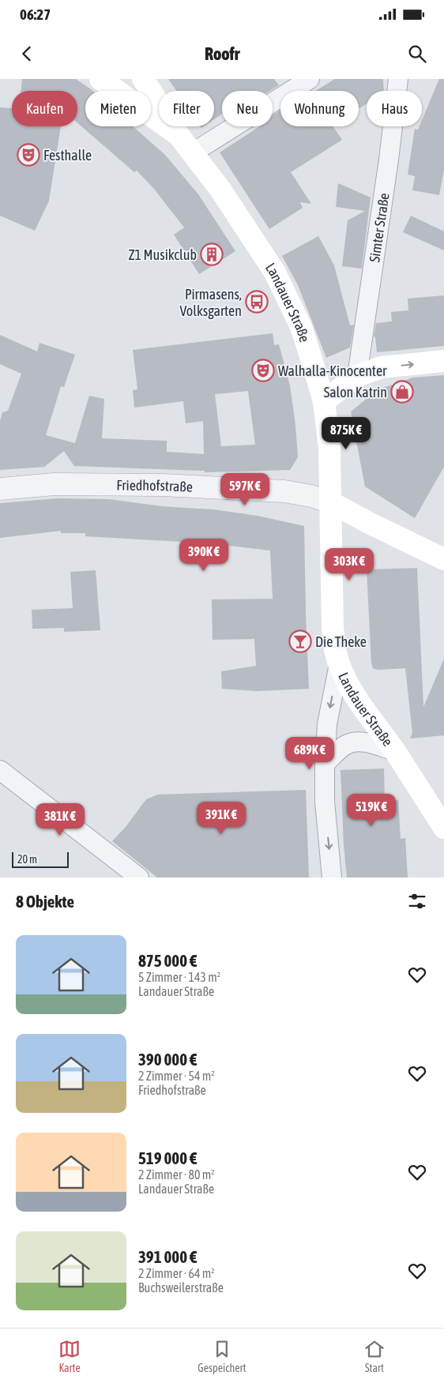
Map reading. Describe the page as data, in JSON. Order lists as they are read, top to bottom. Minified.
{"streets":{"main road":["Landauer Straße"],"street":["Simter Straße","Friedhofstraße"]},"crossings":[["Landauer Straße","Friedhofstraße"]],"places":{"theatre":["Festhalle","Walhalla-Kinocenter"],"building":["Z1 Musikclub"],"bus stop":["Pirmasens, Volksgarten"],"shop":["Salon Katrin"],"bar":["Die Theke"]},"scale_bar":"20 m","page":{"status":"06:27","header":"Roofr","chip":["Kaufen","Mieten","Filter","Neu","Wohnung","Haus"],"price":["875K €","597K €","390K €","303K €","689K €","519K €","391K €","381K €"],"scale":"20 m","heading":"8 Objekte","list":[{"name":"875 000 €","note":"5 Zimmer · 143 m² · Landauer Straße"},{"name":"390 000 €","note":"2 Zimmer · 54 m² · Friedhofstraße"},{"name":"519 000 €","note":"2 Zimmer · 80 m² · Landauer Straße"},{"name":"391 000 €","note":"2 Zimmer · 64 m² · Buchsweilerstraße"}],"tabs":["Karte","Gespeichert","Start"]}}
